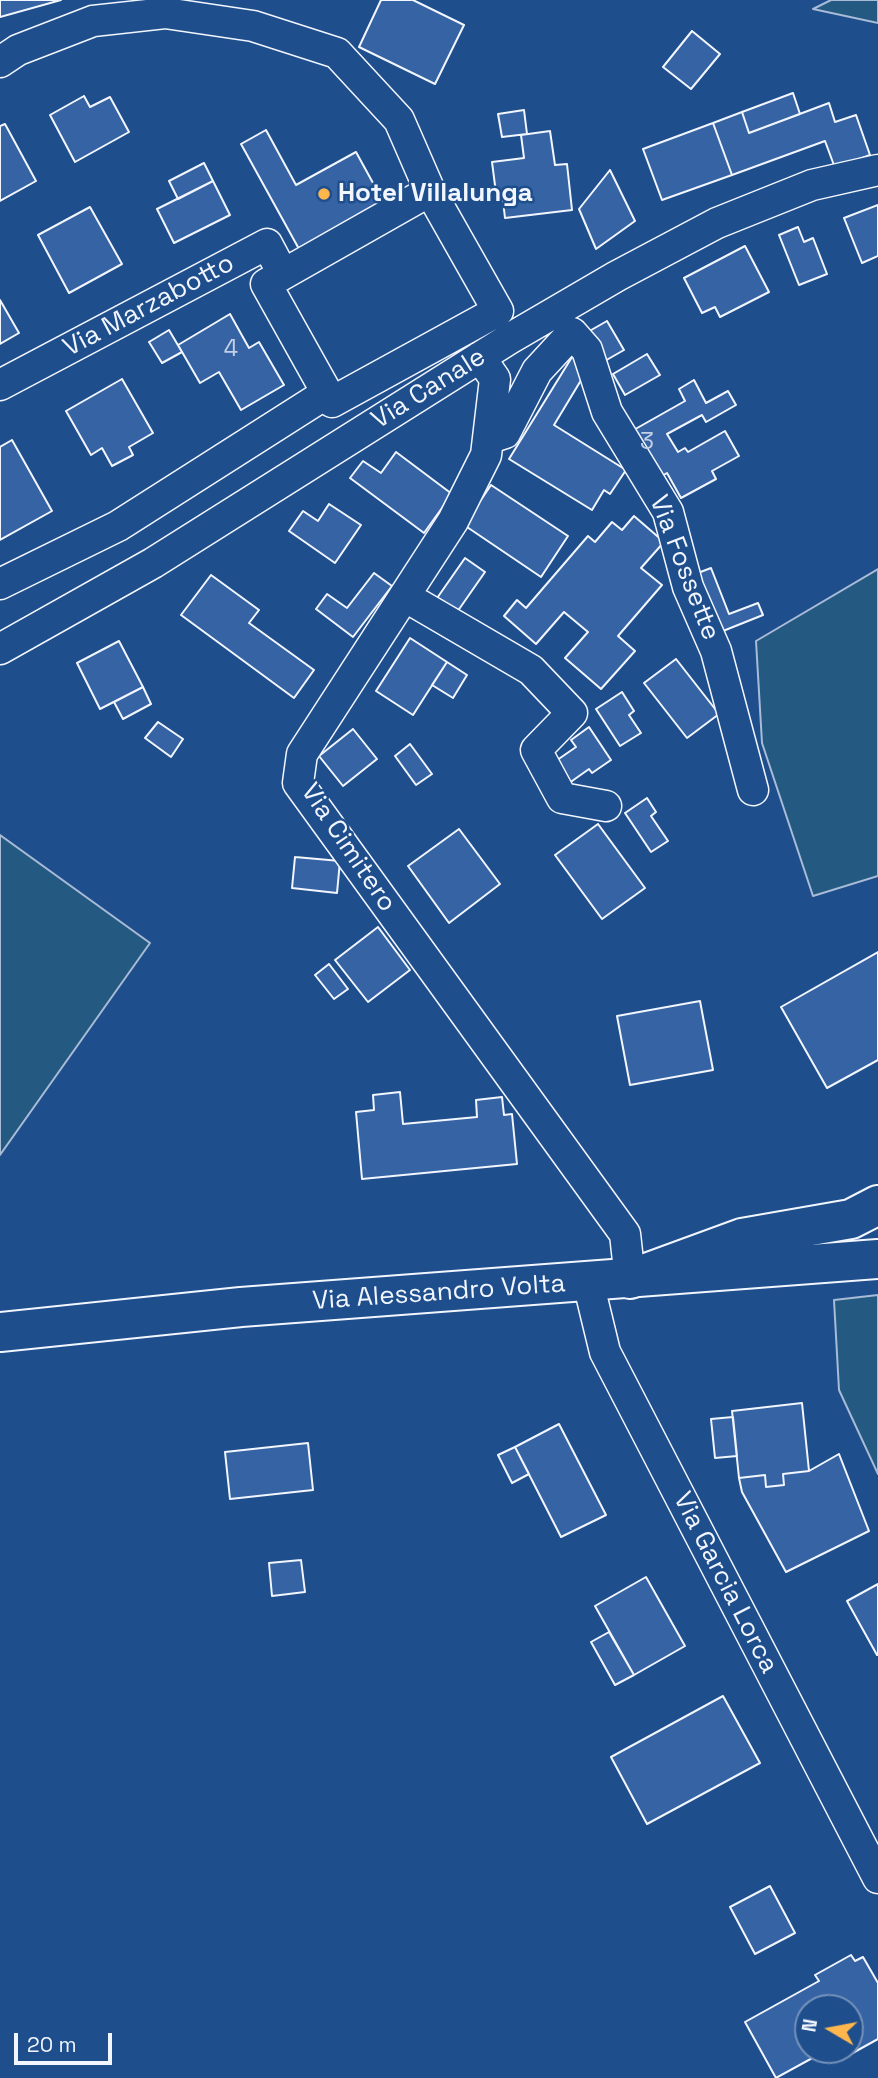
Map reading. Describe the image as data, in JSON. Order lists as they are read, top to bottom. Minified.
{"streets":{"main road":["Via Alessandro Volta"],"street":["Via Marzabotto","Via Canale","Via Fossette","Via Cimitero","Via Garcia Lorca"]},"crossings":[["Via Canale","Via Cimitero"],["Via Fossette","Via Cimitero"],["Via Cimitero","Via Alessandro Volta"],["Via Alessandro Volta","Via Garcia Lorca"]],"places":["Hotel Villalunga"],"house_numbers":["4","3"],"scale_bar":"20 m","north":"left"}
